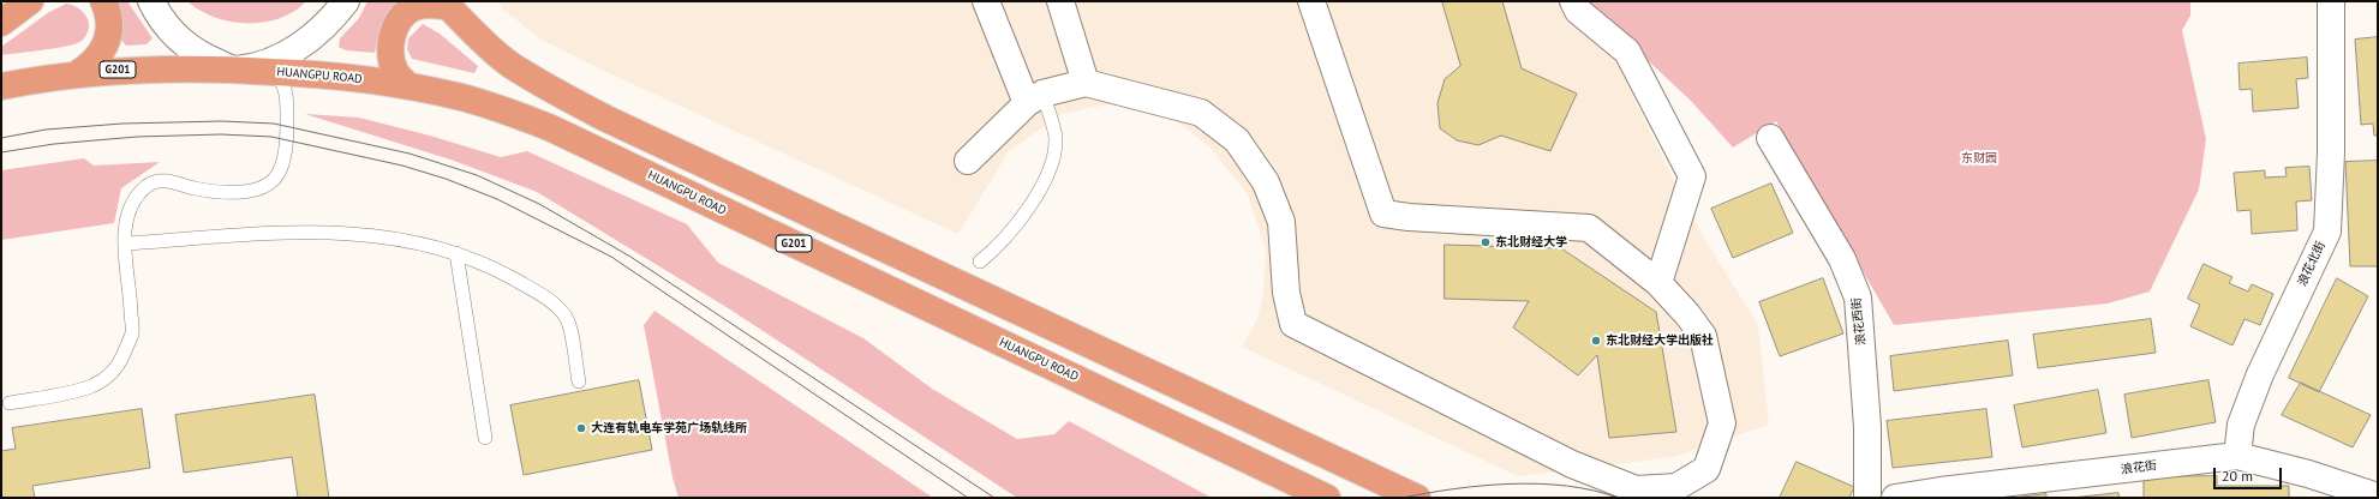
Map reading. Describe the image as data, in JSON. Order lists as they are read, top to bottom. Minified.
{"streets":{"highway":["G201","HUANGPU ROAD"],"street":["浪花北街","浪花西街","浪花街"]},"crossings":[["浪花北街","浪花街"]],"parks":["东财园"],"places":["东北财经大学","东北财经大学出版社","大连有轨电车学苑广场轨线所"],"scale_bar":"20 m"}
